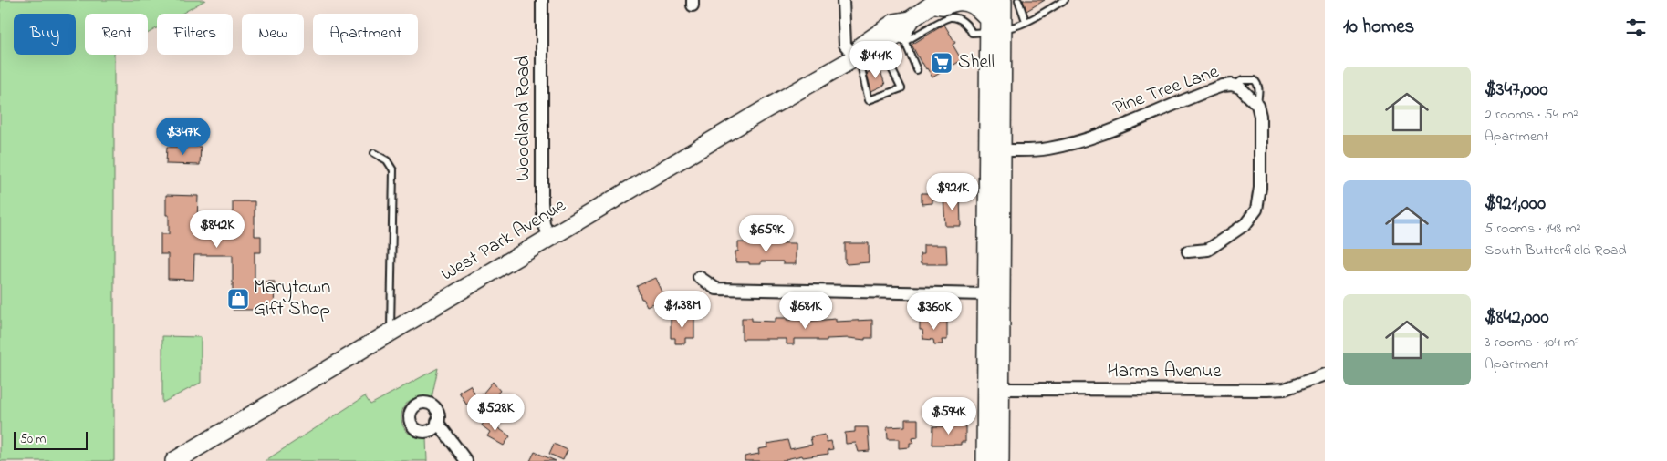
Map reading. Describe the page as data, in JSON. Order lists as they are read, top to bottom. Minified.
{"streets":{"main road":["West Park Avenue"],"street":["Pine Tree Lane","Woodland Road","Harms Avenue"]},"crossings":[["Woodland Road","West Park Avenue"]],"places":{"supermarket":["Shell"],"shop":["Marytown Gift Shop"]},"scale_bar":"50 m","page":{"heading":"10 homes","chip":["Buy","Rent","Filters","New","Apartment"],"price":["$441K","$347K","$921K","$842K","$659K","$1.38M","$681K","$360K","$528K","$594K"],"list":[{"name":"$347,000","note":"2 rooms · 54 m² · Apartment"},{"name":"$921,000","note":"5 rooms · 148 m² · South Butterfield Road"},{"name":"$842,000","note":"3 rooms · 104 m² · Apartment"}],"scale":"50 m"}}
